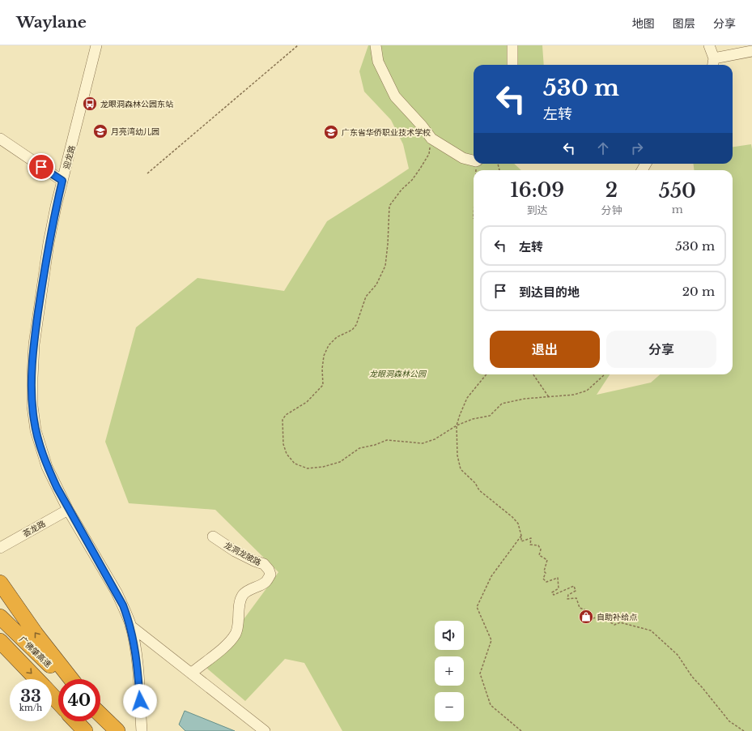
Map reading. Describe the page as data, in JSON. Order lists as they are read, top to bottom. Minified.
{"streets":{"highway":["广佛肇高速"],"street":["迎龙路","荟龙路","龙洞龙陂路"]},"crossings":[["迎龙路","荟龙路"]],"parks":["龙眼洞森林公园"],"places":{"bus stop":["龙眼洞森林公园东站"],"school or university":["月亮湾幼儿园","广东省华侨职业技术学校"],"shop":["自助补给点"]},"page":{"header":"Waylane","nav":["地图","图层","分享"],"turn":["530 m","左转"],"eta":["16:09","到达","2","分钟","550","m"],"list":[{"name":"左转","value":"530 m"},{"name":"到达目的地","value":"20 m"}],"buttons":["退出","分享"],"map_buttons":["+","−"],"speed":"33 km/h","limit":"40"}}
